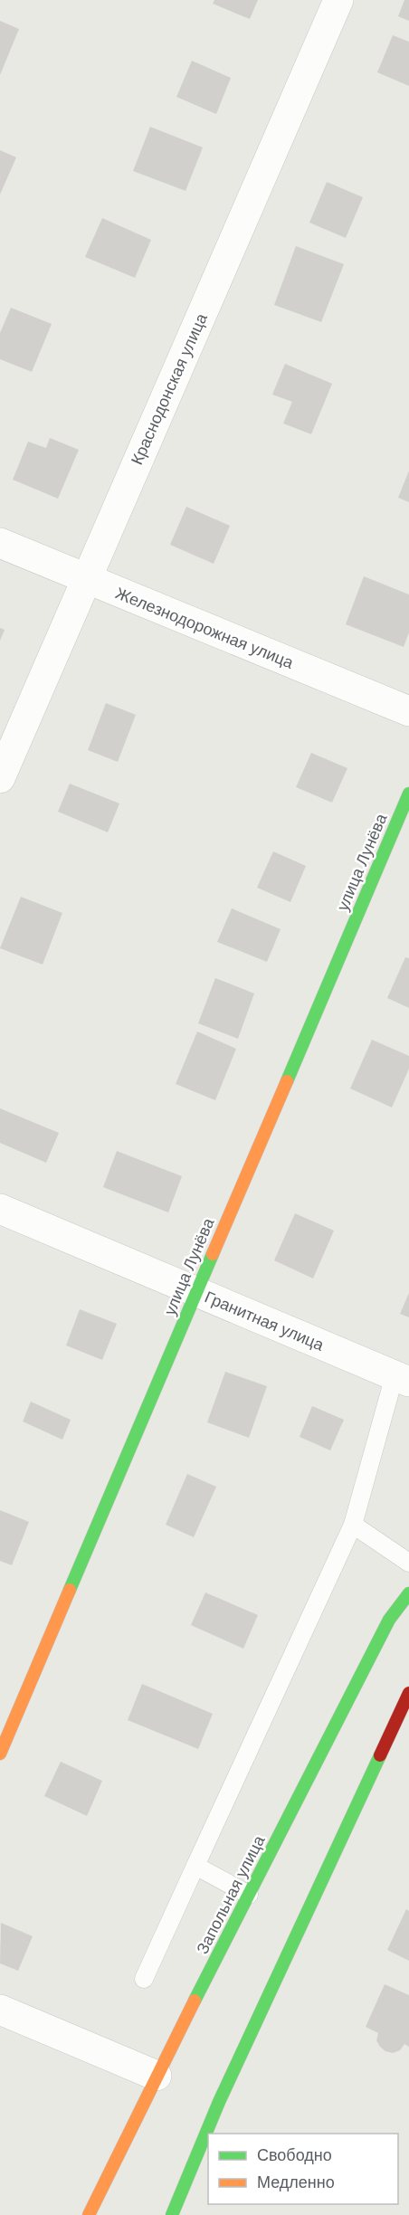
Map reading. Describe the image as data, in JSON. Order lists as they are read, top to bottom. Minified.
{"streets":{"street":["Краснодонская улица","Железнодорожная улица","улица Лунёва","Гранитная улица","Запольная улица"]},"crossings":[["Краснодонская улица","Железнодорожная улица"],["улица Лунёва","Гранитная улица"]],"legend":["Свободно","Медленно"]}
